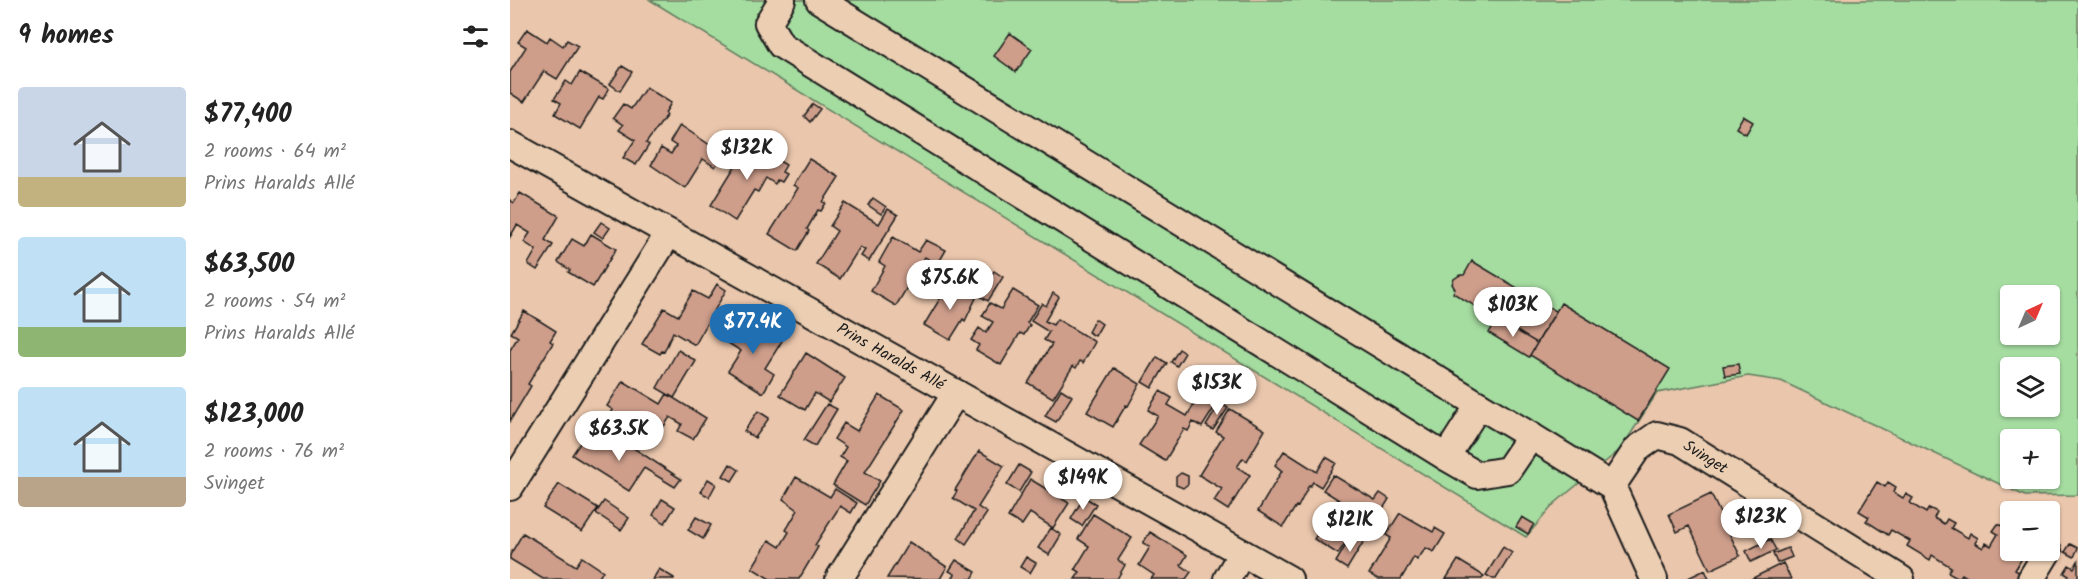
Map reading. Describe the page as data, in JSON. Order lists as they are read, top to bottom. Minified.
{"streets":{"street":["Prins Haralds Allé","Svinget"]},"north":"top right","page":{"heading":"9 homes","list":[{"name":"$77,400","note":"2 rooms · 64 m² · Prins Haralds Allé"},{"name":"$63,500","note":"2 rooms · 54 m² · Prins Haralds Allé"},{"name":"$123,000","note":"2 rooms · 76 m² · Svinget"}],"price":["$132K","$75.6K","$103K","$77.4K","$153K","$63.5K","$149K","$123K","$121K"],"map_buttons":["+","−"]}}
